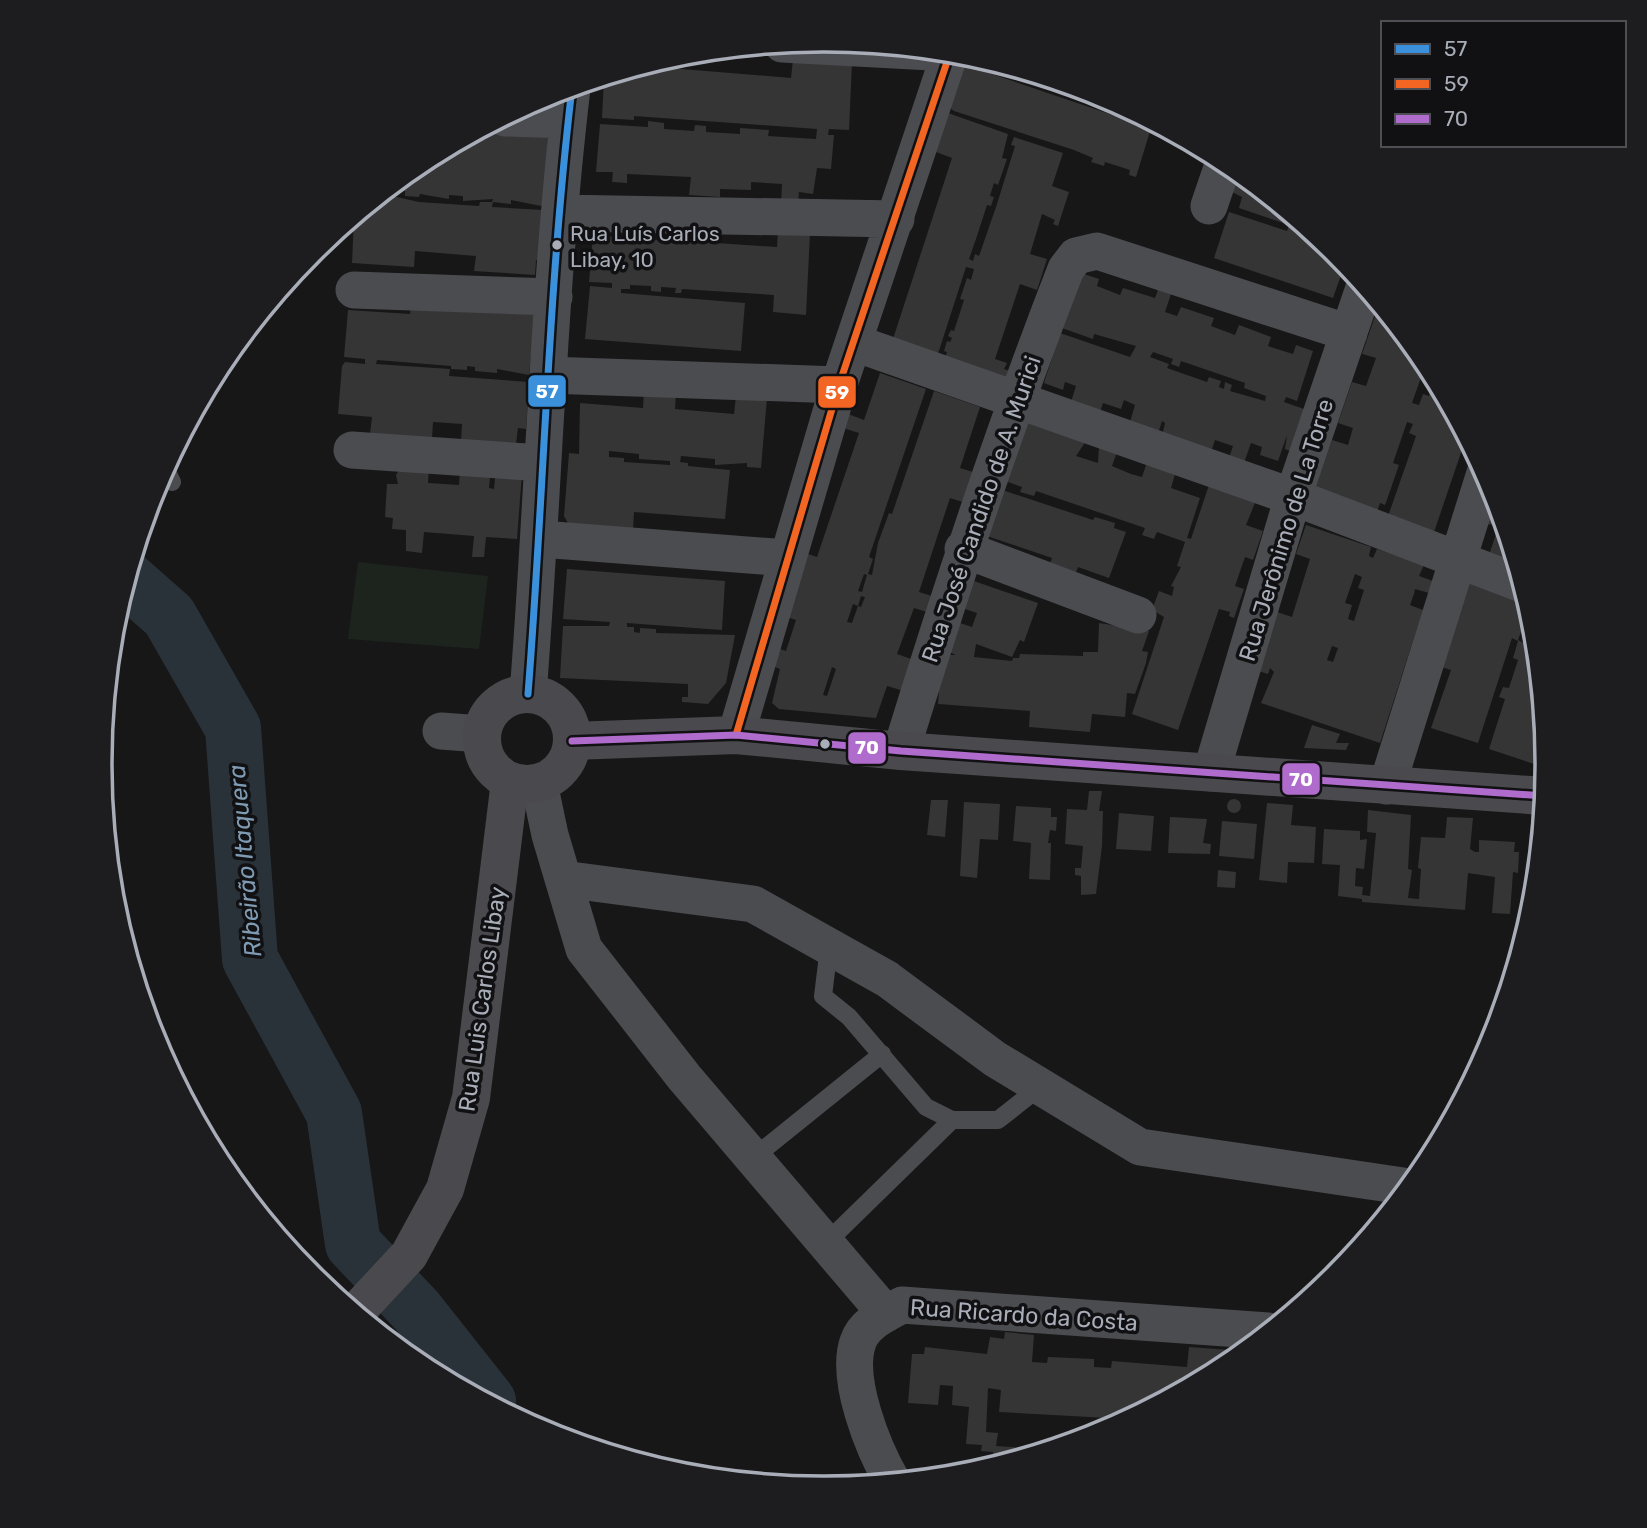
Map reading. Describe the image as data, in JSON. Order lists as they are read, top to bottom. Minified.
{"streets":{"street":["Rua José Candido de A. Murici","Rua Jerônimo de La Torre","Rua Luis Carlos Libay","Rua Ricardo da Costa"]},"crossings":[["Rua José Candido de A. Murici","Rua Jerônimo de La Torre"]],"water":["Ribeirão Itaquera"],"places":["Rua Luís Carlos Libay, 10"],"lines":["transit line 59","transit line 57","transit line 70"],"legend":["57","59","70"]}
